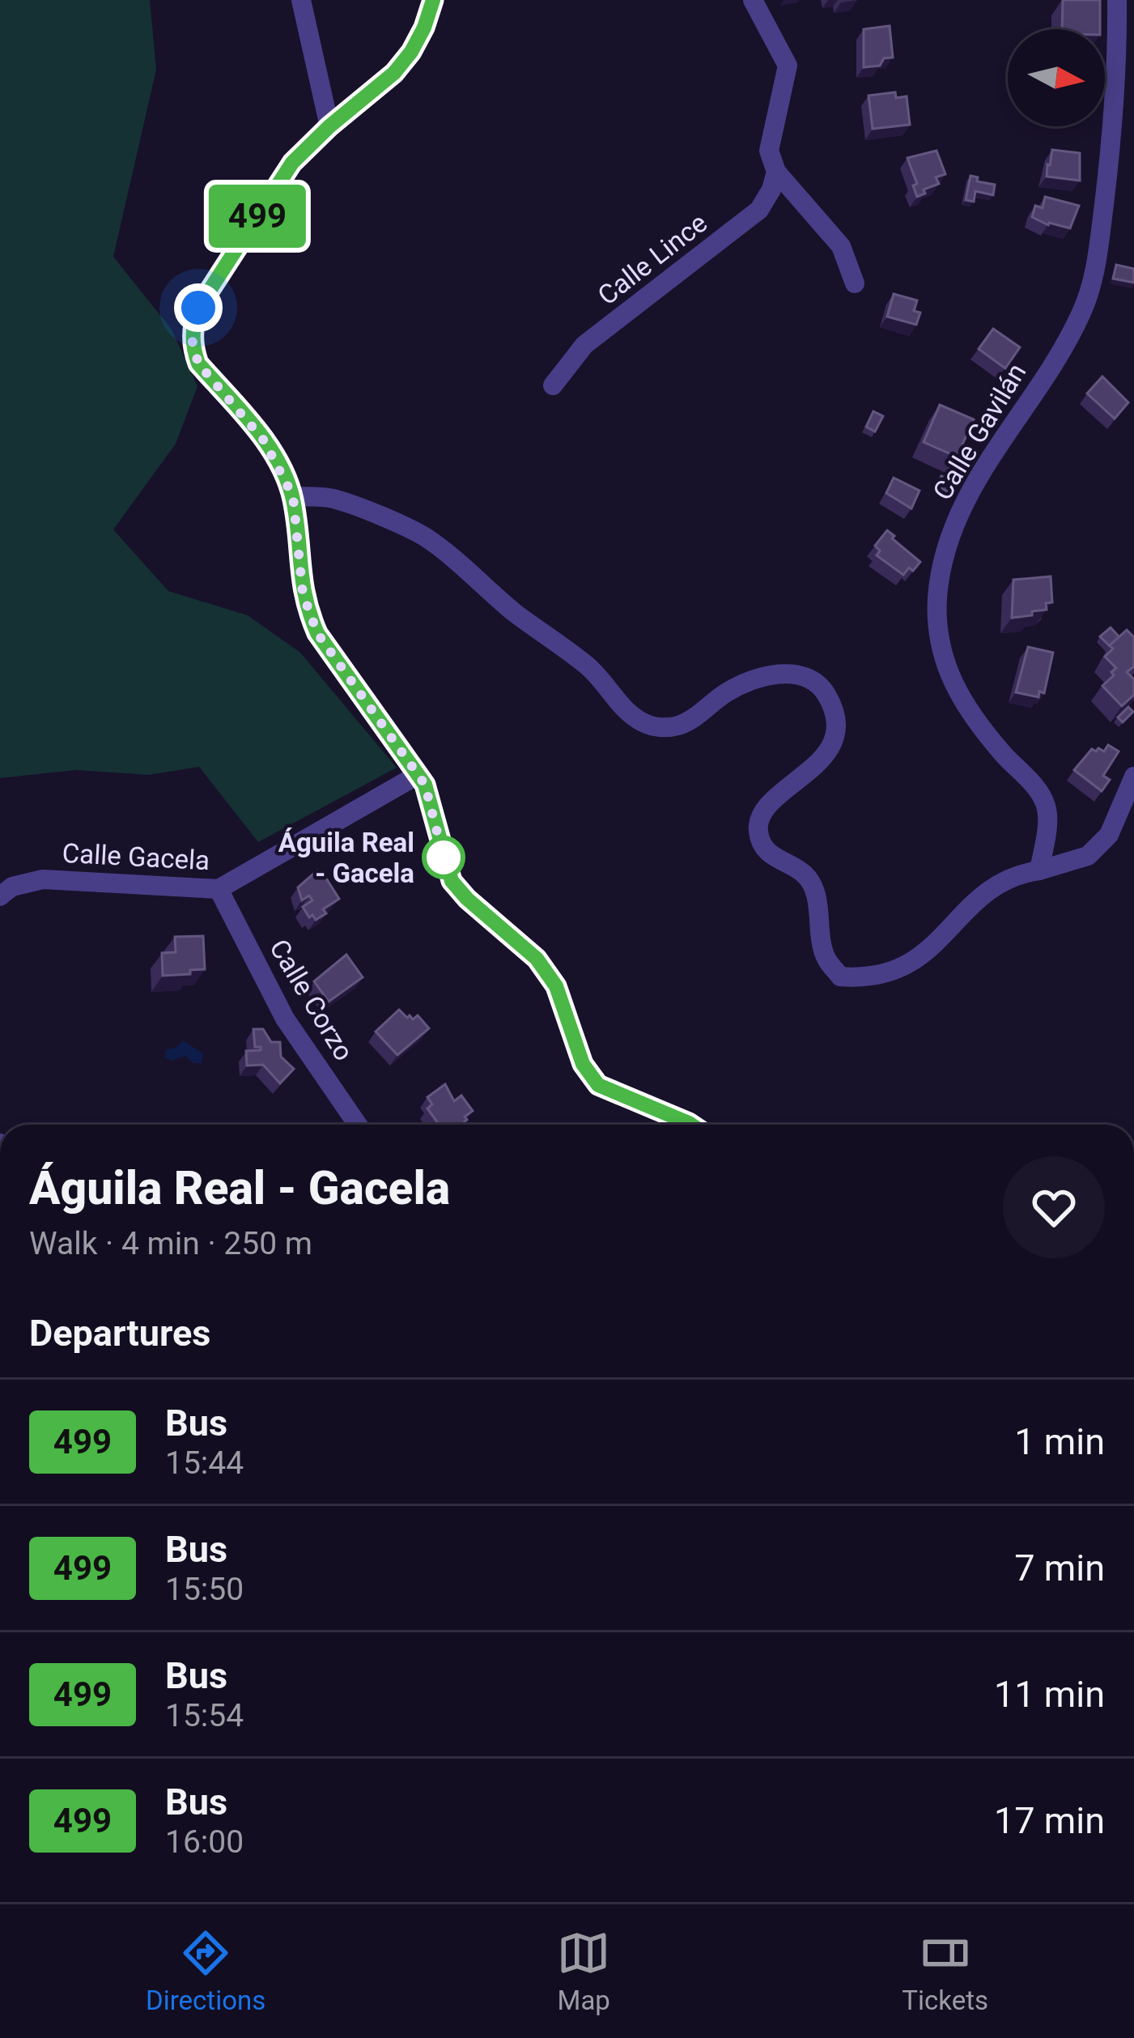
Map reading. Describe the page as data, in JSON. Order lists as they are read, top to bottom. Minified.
{"streets":{"street":["Calle Lince","Calle Gavilán","Calle Gacela","Calle Corzo"]},"crossings":[["Calle Gacela","Calle Corzo"]],"places":["Águila Real - Gacela"],"lines":["bus line 499"],"north":"right","page":{"on_map":"499","heading":[["Águila Real - Gacela","Walk · 4 min · 250 m"],"Departures"],"list":[{"mark":"499","name":"Bus","note":"15:44","value":"1 min"},{"mark":"499","name":"Bus","note":"15:50","value":"7 min"},{"mark":"499","name":"Bus","note":"15:54","value":"11 min"},{"mark":"499","name":"Bus","note":"16:00","value":"17 min"}],"tabs":["Directions","Map","Tickets"]}}
